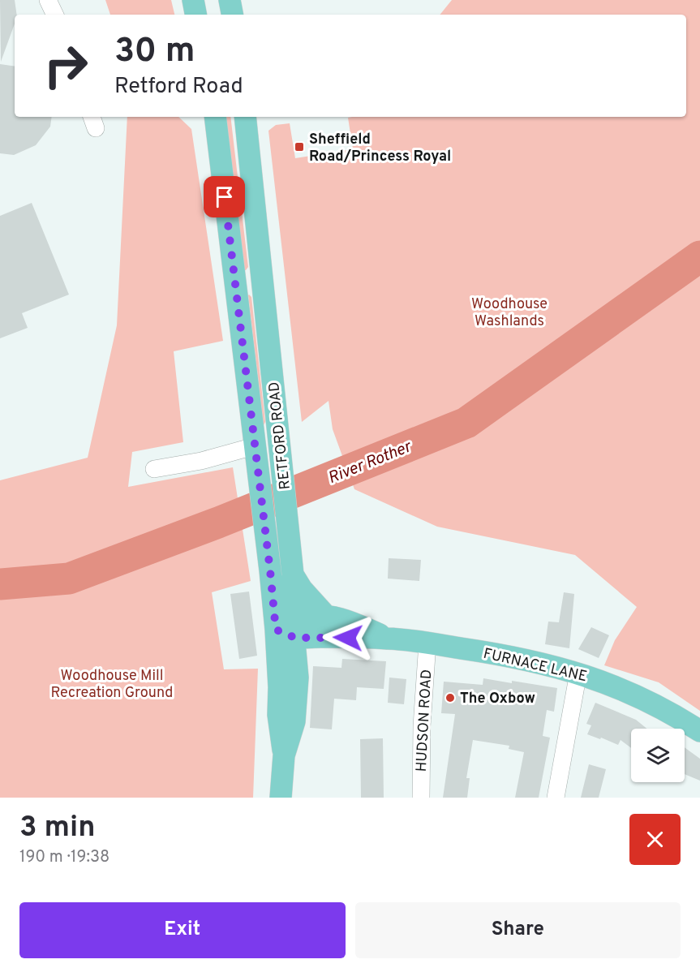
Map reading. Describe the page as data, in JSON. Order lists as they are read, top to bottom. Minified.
{"streets":{"main road":["RETFORD ROAD","FURNACE LANE"],"street":["HUDSON ROAD"]},"crossings":[["RETFORD ROAD","FURNACE LANE"],["FURNACE LANE","HUDSON ROAD"]],"water":["River Rother"],"parks":["Woodhouse Washlands","Woodhouse Mill Recreation Ground"],"places":{"transit":["Sheffield Road/Princess Royal"],"other":["The Oxbow"]},"page":{"turn":["30 m","Retford Road"],"heading":["3 min","190 m · 19:38"],"buttons":["Exit","Share"]}}
